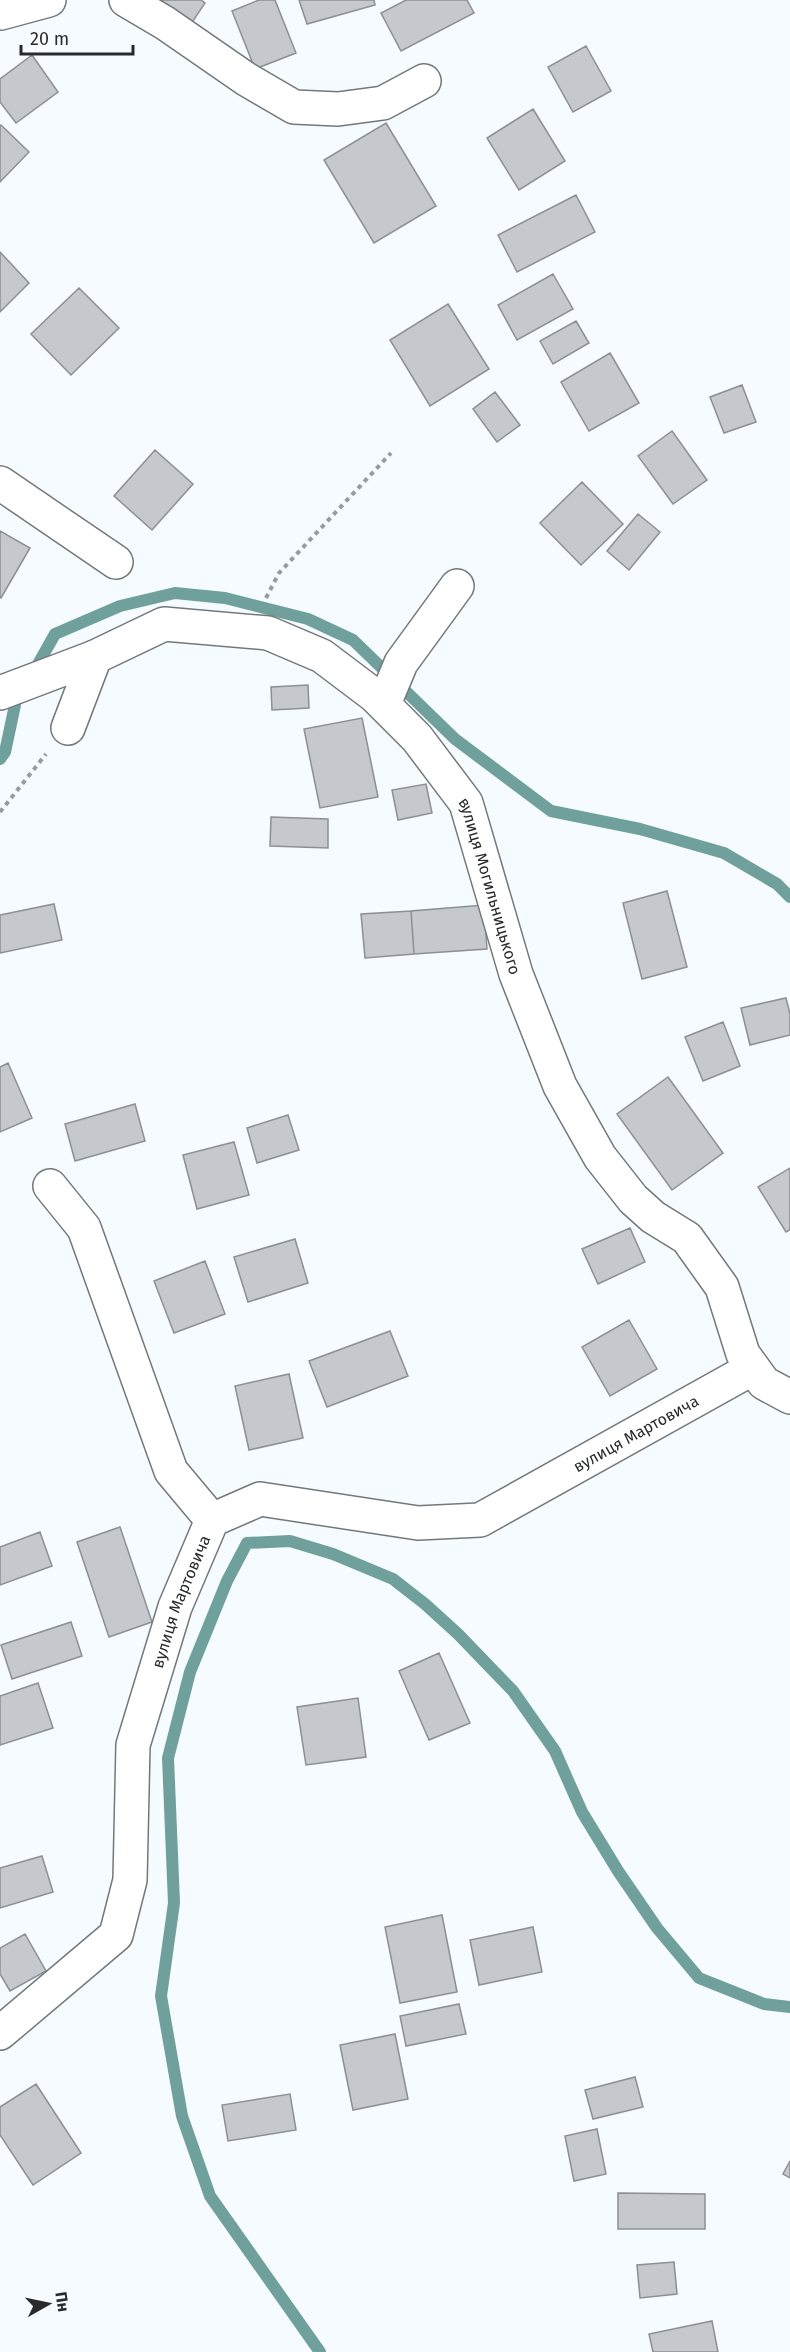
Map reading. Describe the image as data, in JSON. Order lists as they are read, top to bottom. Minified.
{"streets":{"street":["вулиця Могильницького","вулиця Мартовича"]},"crossings":[["вулиця Могильницького","вулиця Мартовича"]],"scale_bar":"20 m","north":"right"}
